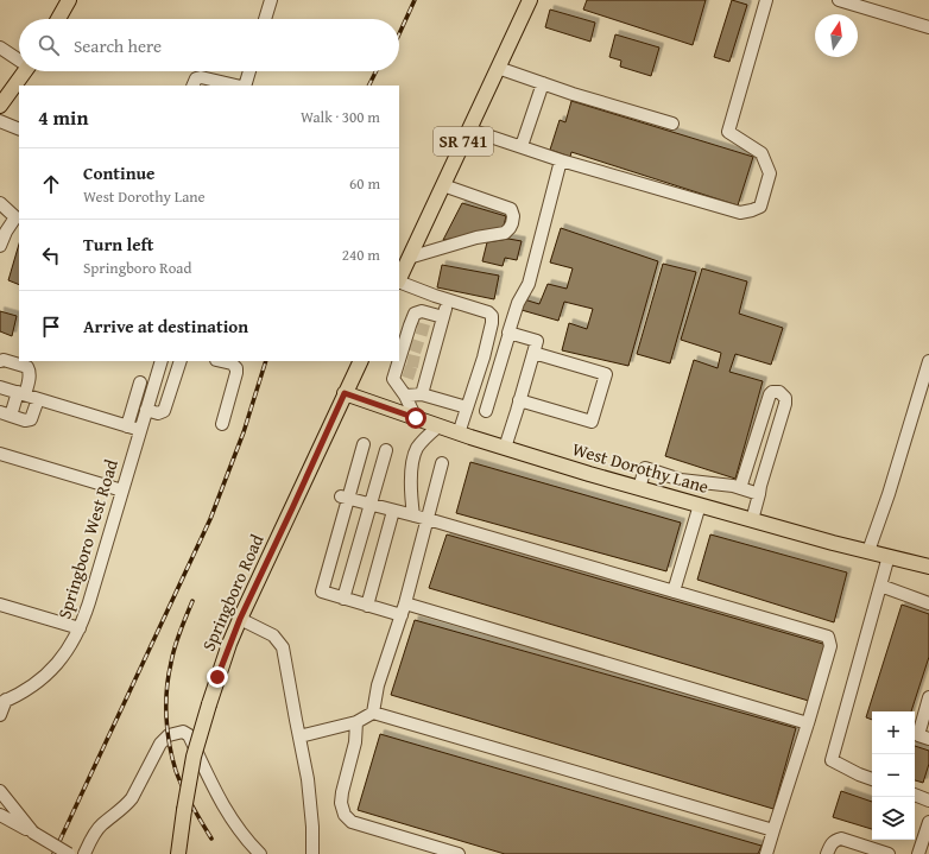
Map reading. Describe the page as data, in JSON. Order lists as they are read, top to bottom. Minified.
{"streets":{"main road":["SR 741","West Dorothy Lane","Springboro Road"],"street":["Springboro West Road"]},"crossings":[["West Dorothy Lane","Springboro Road"]],"north":"top","page":{"search":"Search here","heading":["4 min","Walk · 300 m"],"list":[["Continue","West Dorothy Lane","60 m"],["Turn left","Springboro Road","240 m"],"Arrive at destination"],"map_buttons":["+","−"]}}
